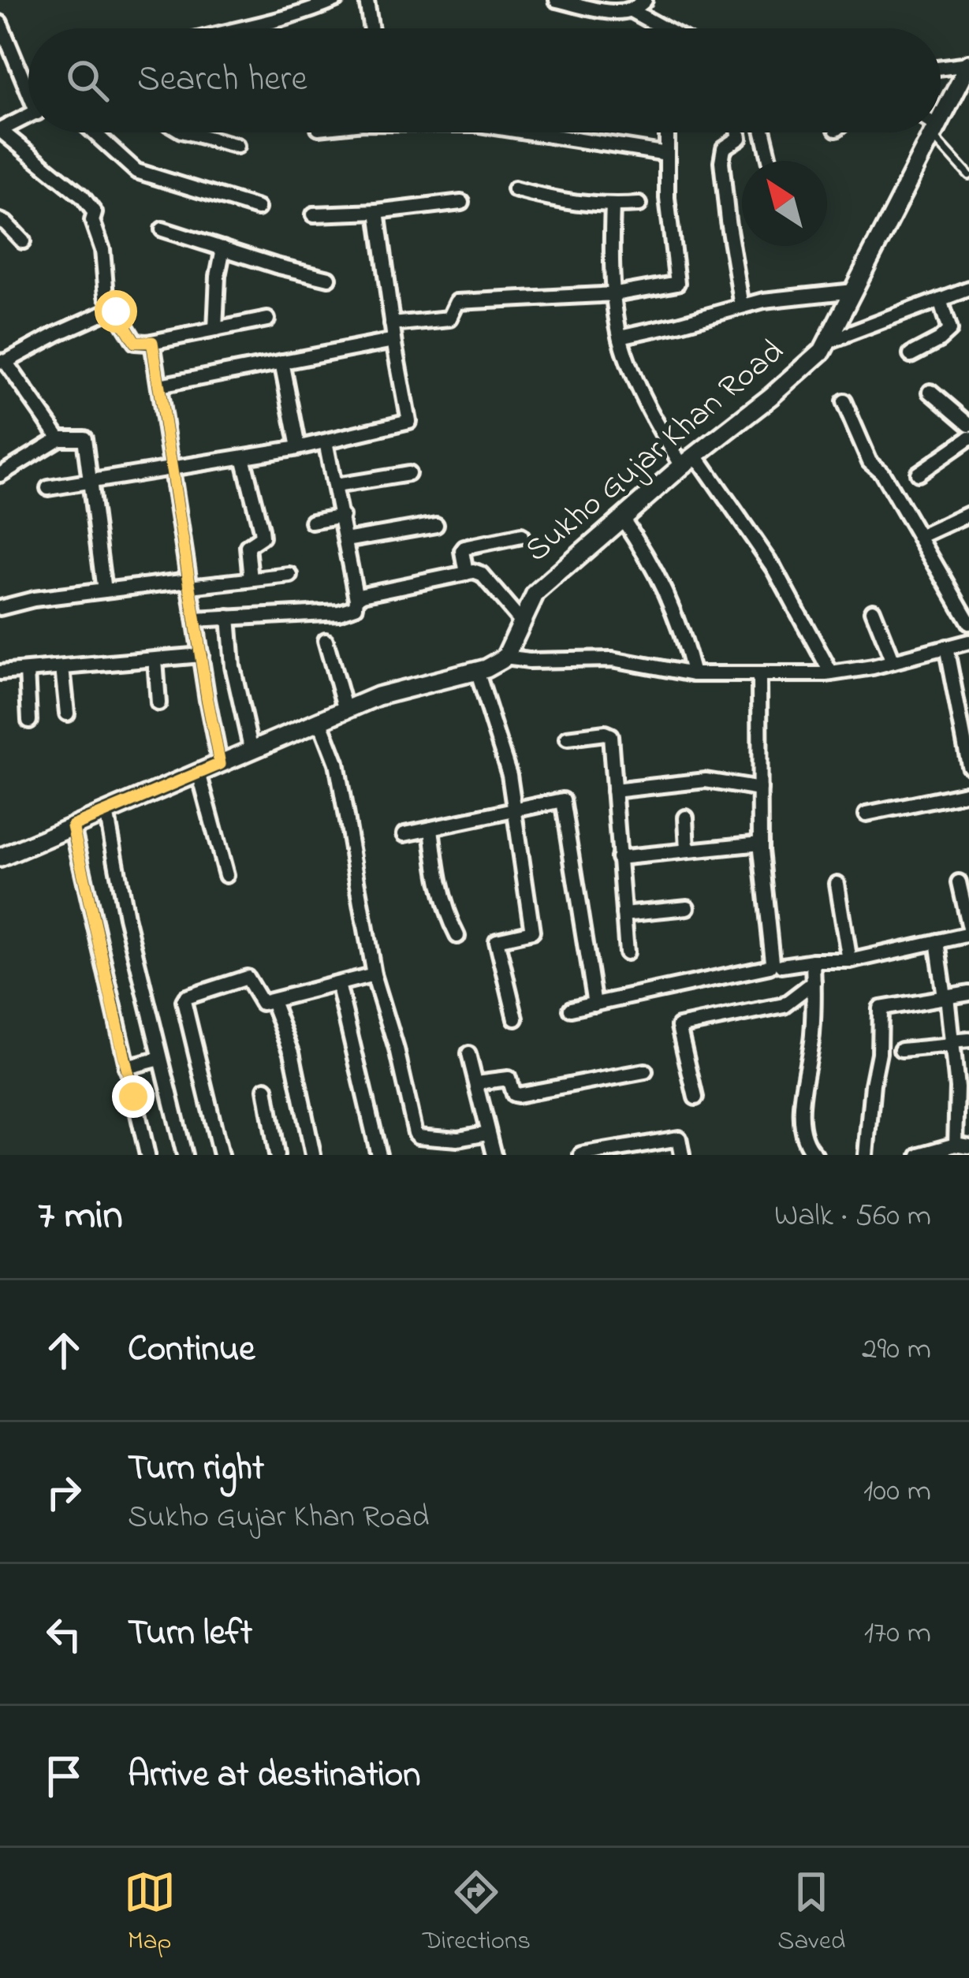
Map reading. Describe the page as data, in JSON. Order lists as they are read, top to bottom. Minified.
{"streets":{"main road":["Sukho Gujar Khan Road"]},"north":"top left","page":{"search":"Search here","heading":["7 min","Walk · 560 m"],"list":[["Continue","290 m"],["Turn right","Sukho Gujar Khan Road","100 m"],["Turn left","170 m"],"Arrive at destination"],"nav":["Map","Directions","Saved"]}}
